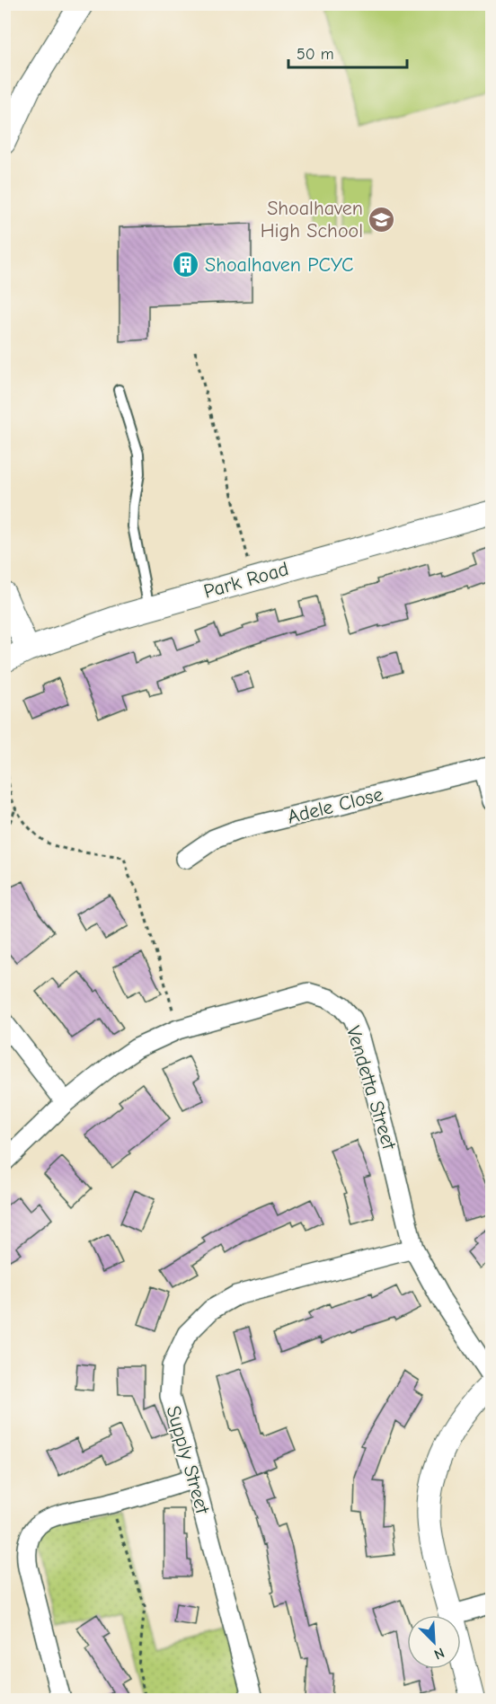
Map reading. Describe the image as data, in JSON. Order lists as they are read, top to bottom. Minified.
{"streets":{"street":["Park Road","Adele Close","Vendetta Street","Supply Street"]},"crossings":[["Vendetta Street","Supply Street"]],"places":{"school or university":["Shoalhaven High School"],"building":["Shoalhaven PCYC"]},"scale_bar":"50 m","north":"bottom right"}
